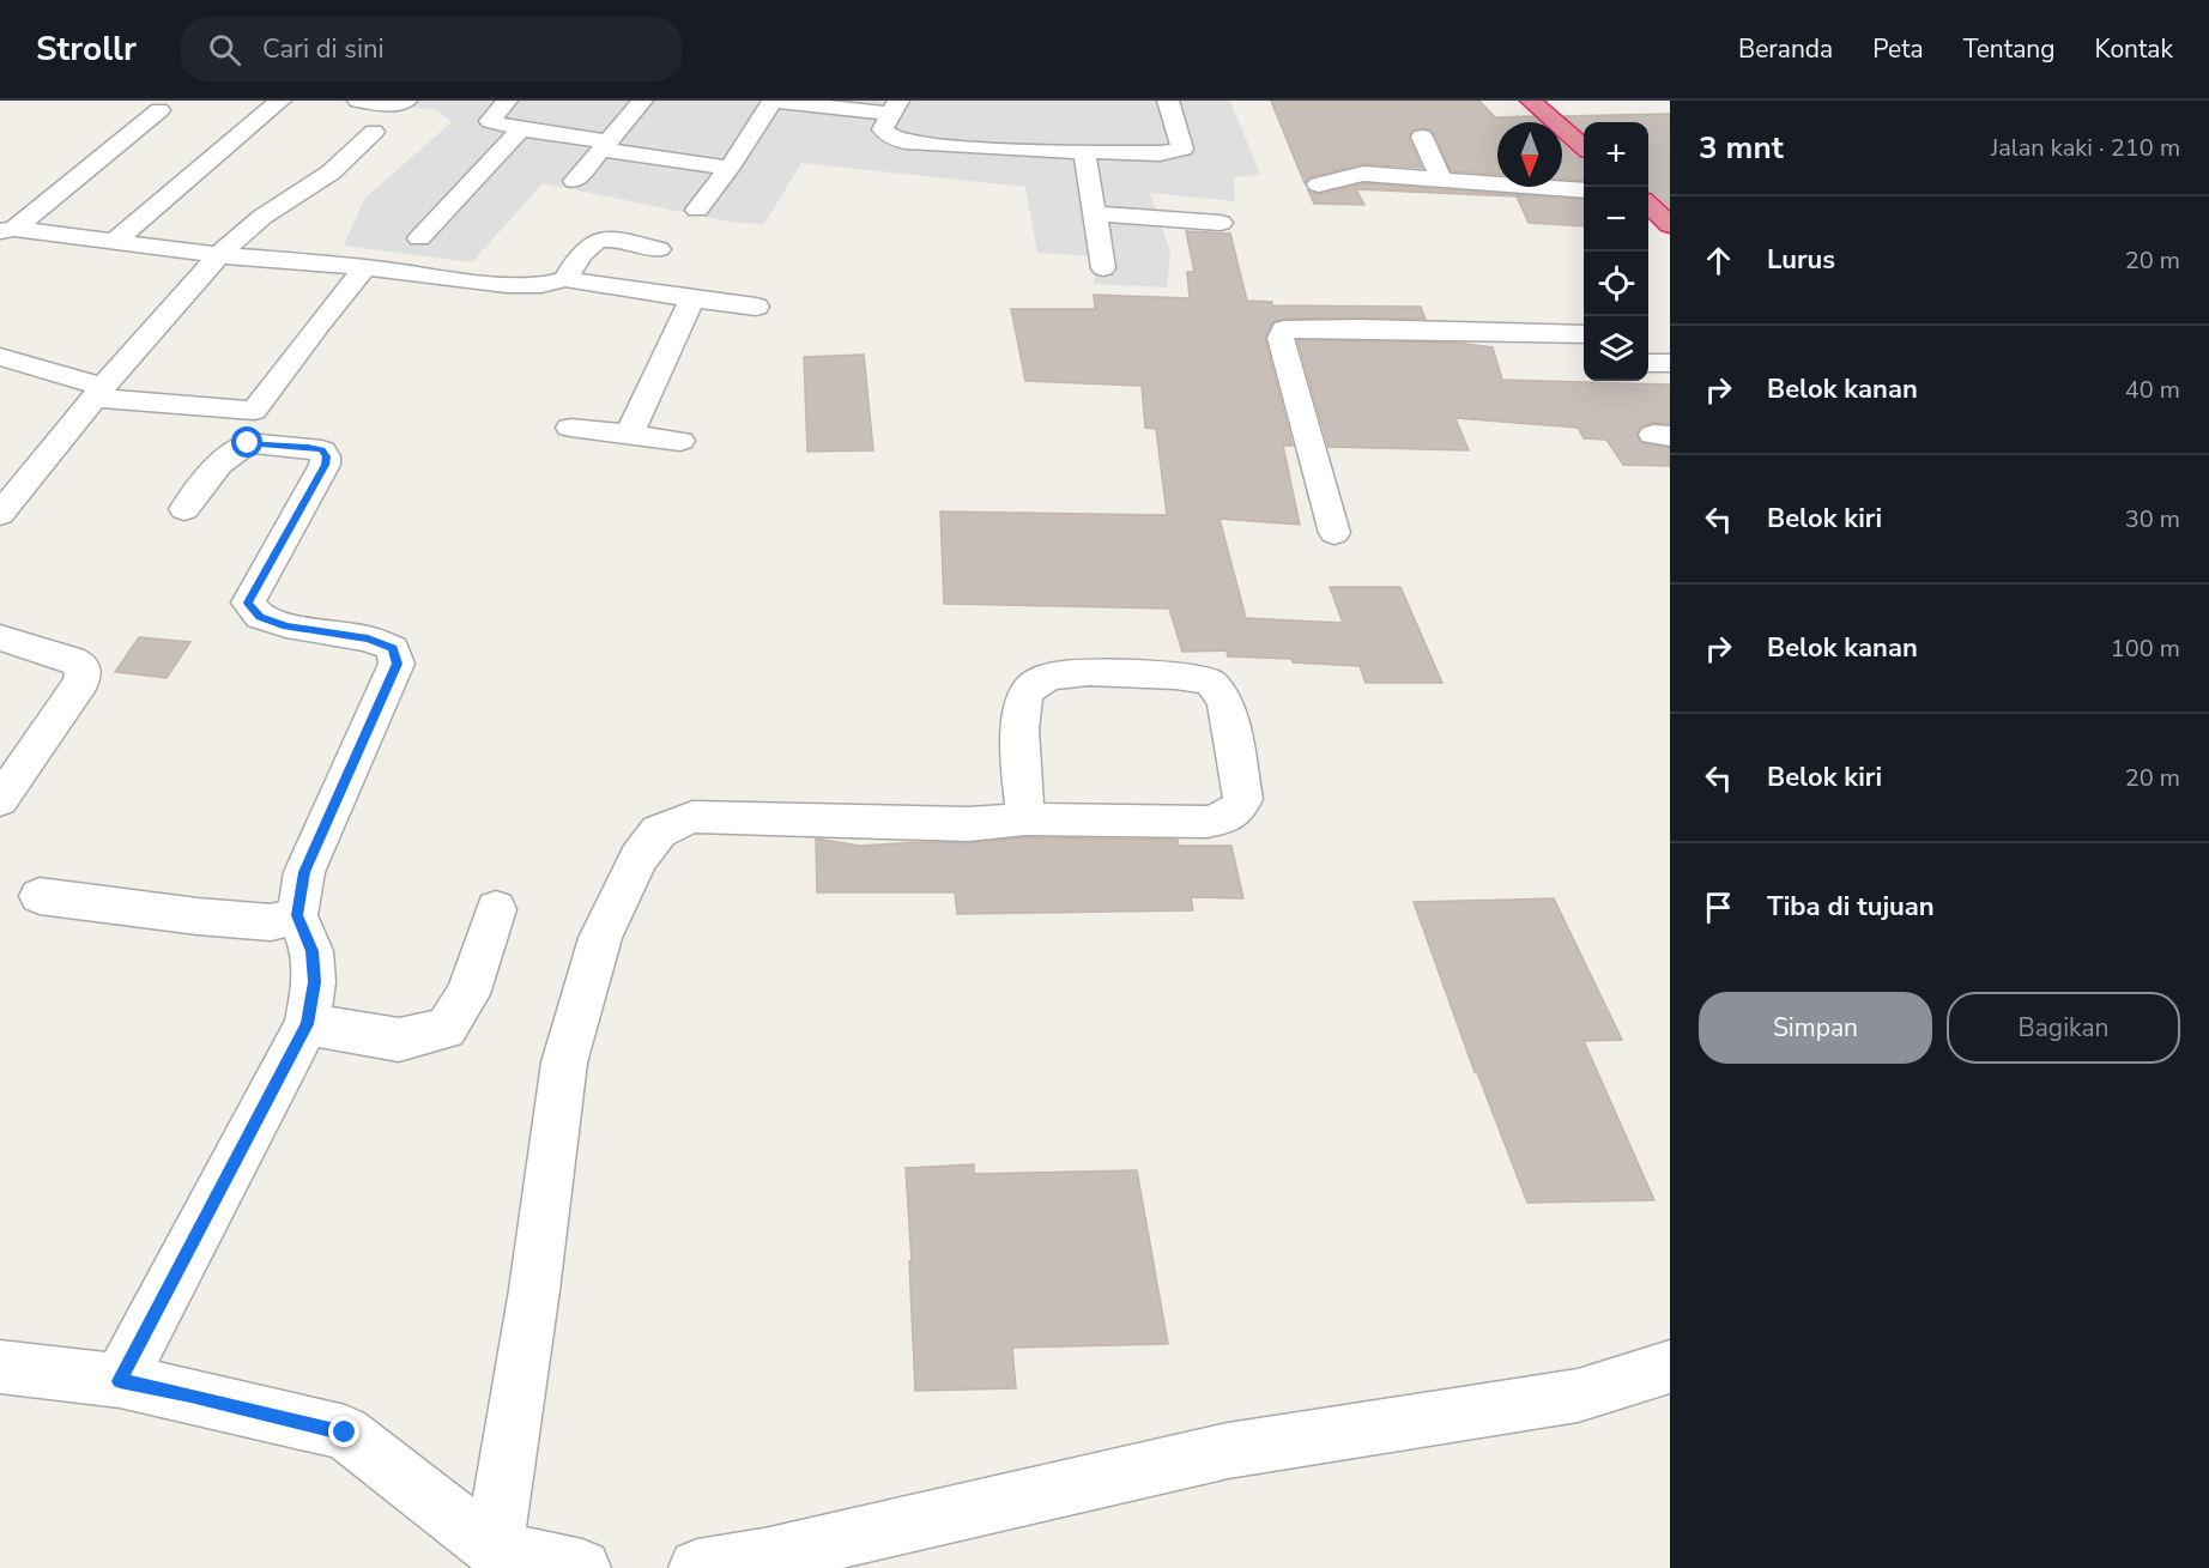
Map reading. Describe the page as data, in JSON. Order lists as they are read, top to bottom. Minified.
{"north":"bottom","page":{"header":"Strollr","search":"Cari di sini","nav":["Beranda","Peta","Tentang","Kontak"],"heading":["3 mnt","Jalan kaki · 210 m"],"map_buttons":["+","−"],"list":[["Lurus","20 m"],["Belok kanan","40 m"],["Belok kiri","30 m"],["Belok kanan","100 m"],["Belok kiri","20 m"],"Tiba di tujuan"],"buttons":["Simpan","Bagikan"]}}
